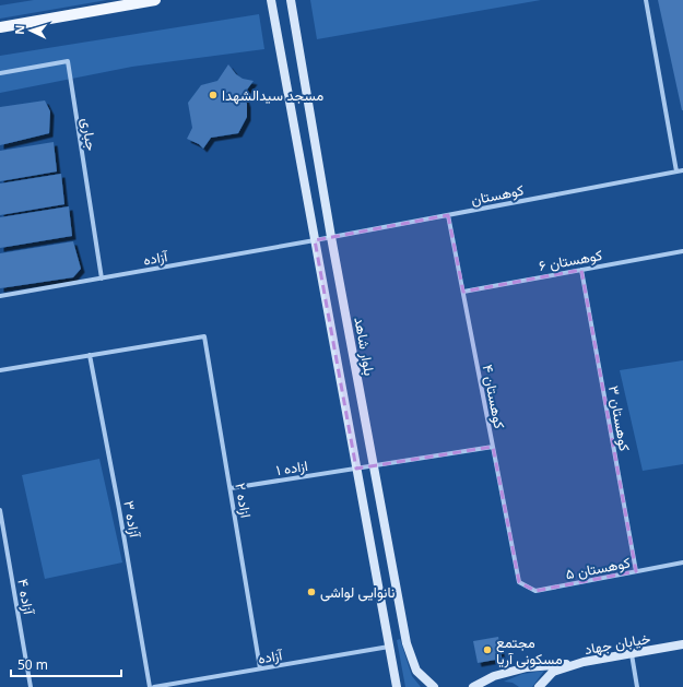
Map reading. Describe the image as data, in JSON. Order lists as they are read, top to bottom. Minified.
{"streets":{"main road":["بلوار شاهد","خیابان جهاد"],"street":["جباری","کوهستان","آزاده","کوهستان ۶","کوهستان ۴","کوهستان ۳","ازاده ۱","ازاده ۲","آزاده ۳","کوهستان ۵","آزاده ۴"]},"crossings":[["جباری","آزاده"],["کوهستان","آزاده"],["کوهستان","بلوار شاهد"],["کوهستان","کوهستان ۴"],["آزاده","ازاده ۲"],["کوهستان ۶","کوهستان ۴"],["کوهستان ۶","کوهستان ۳"],["بلوار شاهد","ازاده ۱"],["کوهستان ۴","ازاده ۱"],["کوهستان ۴","کوهستان ۵"],["کوهستان ۳","کوهستان ۵"],["ازاده ۱","ازاده ۲"],["ازاده ۲","آزاده ۳"]],"places":["مسجد سیدالشهدا","نانوایی لواشی","مجتمع مسکونی آریا"],"scale_bar":"50 m","north":"left"}
